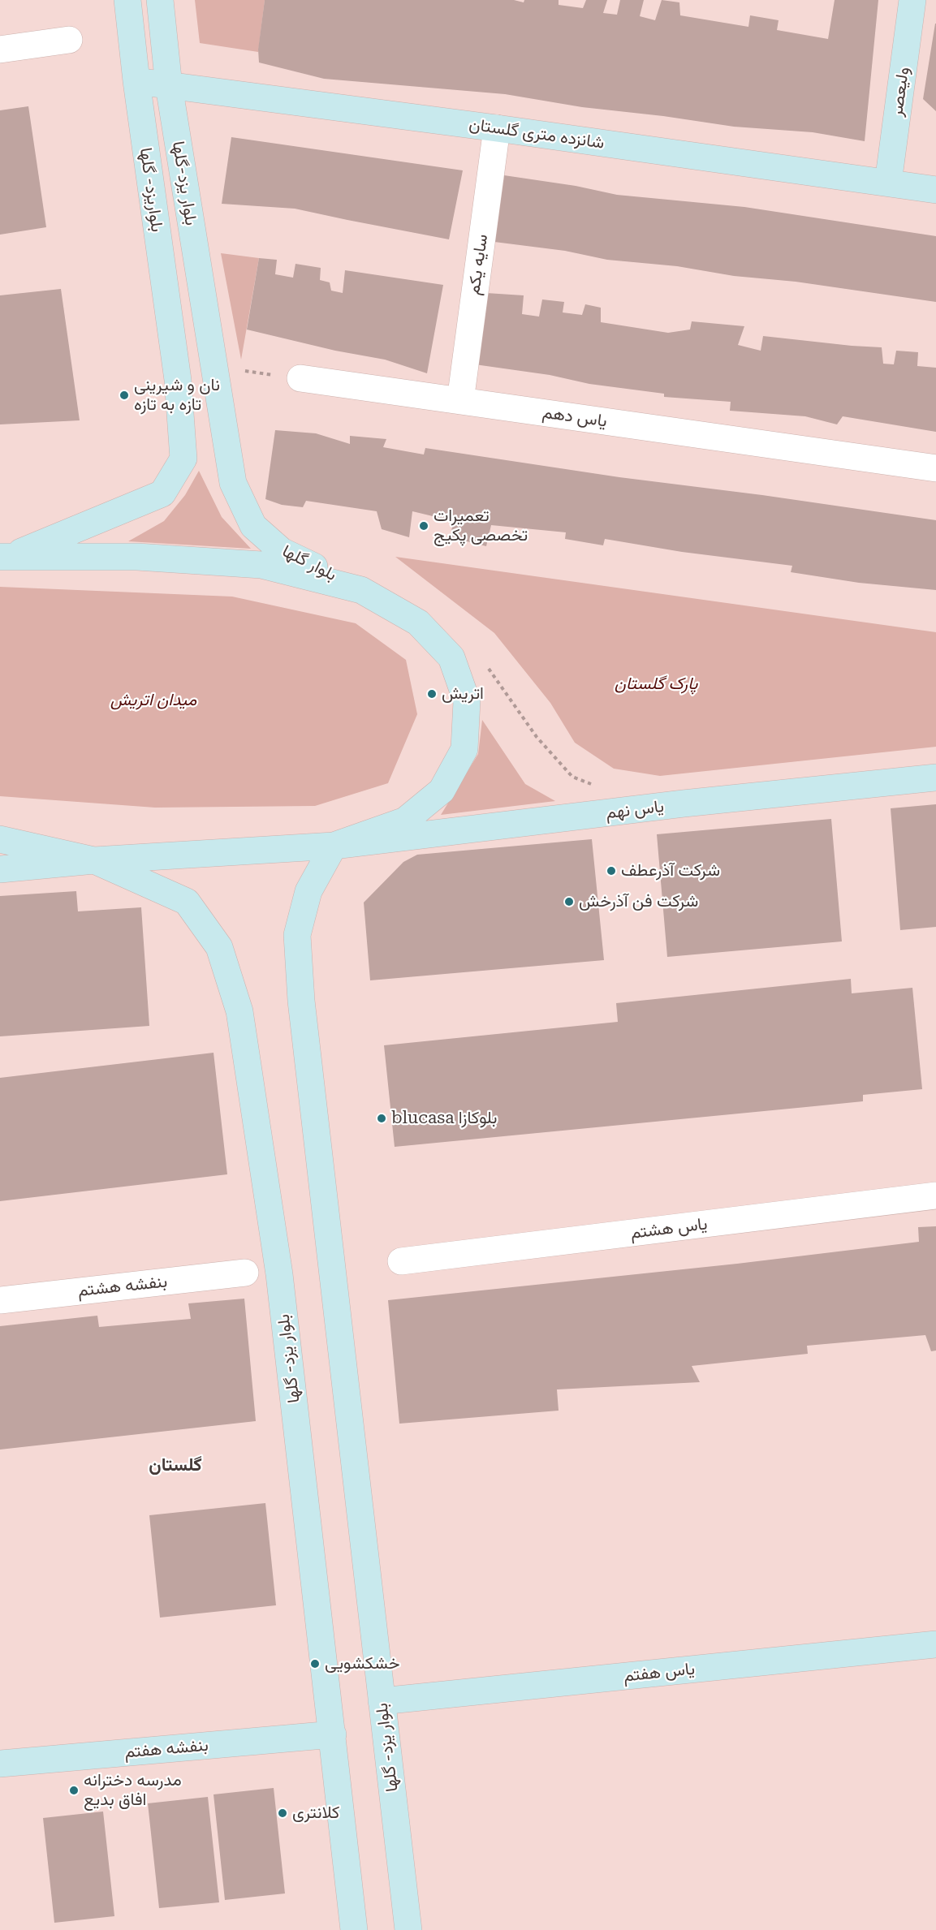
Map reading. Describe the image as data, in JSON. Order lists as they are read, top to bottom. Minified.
{"streets":{"main road":["ولیعصر","شانزده متری گلستان","بلوار یزد-گلها","بلواریزد- گلها","بلوار گلها","یاس نهم","بلوار یزد- گلها","یاس هفتم","بنفشه هفتم"],"street":["سایه یکم","یاس دهم","یاس هشتم","بنفشه هشتم"]},"crossings":[["ولیعصر","شانزده متری گلستان"],["شانزده متری گلستان","بلوار یزد-گلها"],["شانزده متری گلستان","بلواریزد- گلها"],["شانزده متری گلستان","سایه یکم"],["بلوار یزد-گلها","بلوار گلها"],["سایه یکم","یاس دهم"],["یاس نهم","بلوار یزد- گلها"],["بلوار یزد- گلها","یاس هفتم"],["بلوار یزد- گلها","بنفشه هفتم"]],"districts":["گلستان"],"parks":["پارک گلستان","میدان اتریش"],"places":["نان و شیرینی تازه به تازه","تعمیرات تخصصی پکیج","اتریش","شرکت آذرعطف","شرکت فن آذرخش","blucasa بلوکازا","خشکشویی","مدرسه دخترانه افاق بدیع","کلانتری"]}
